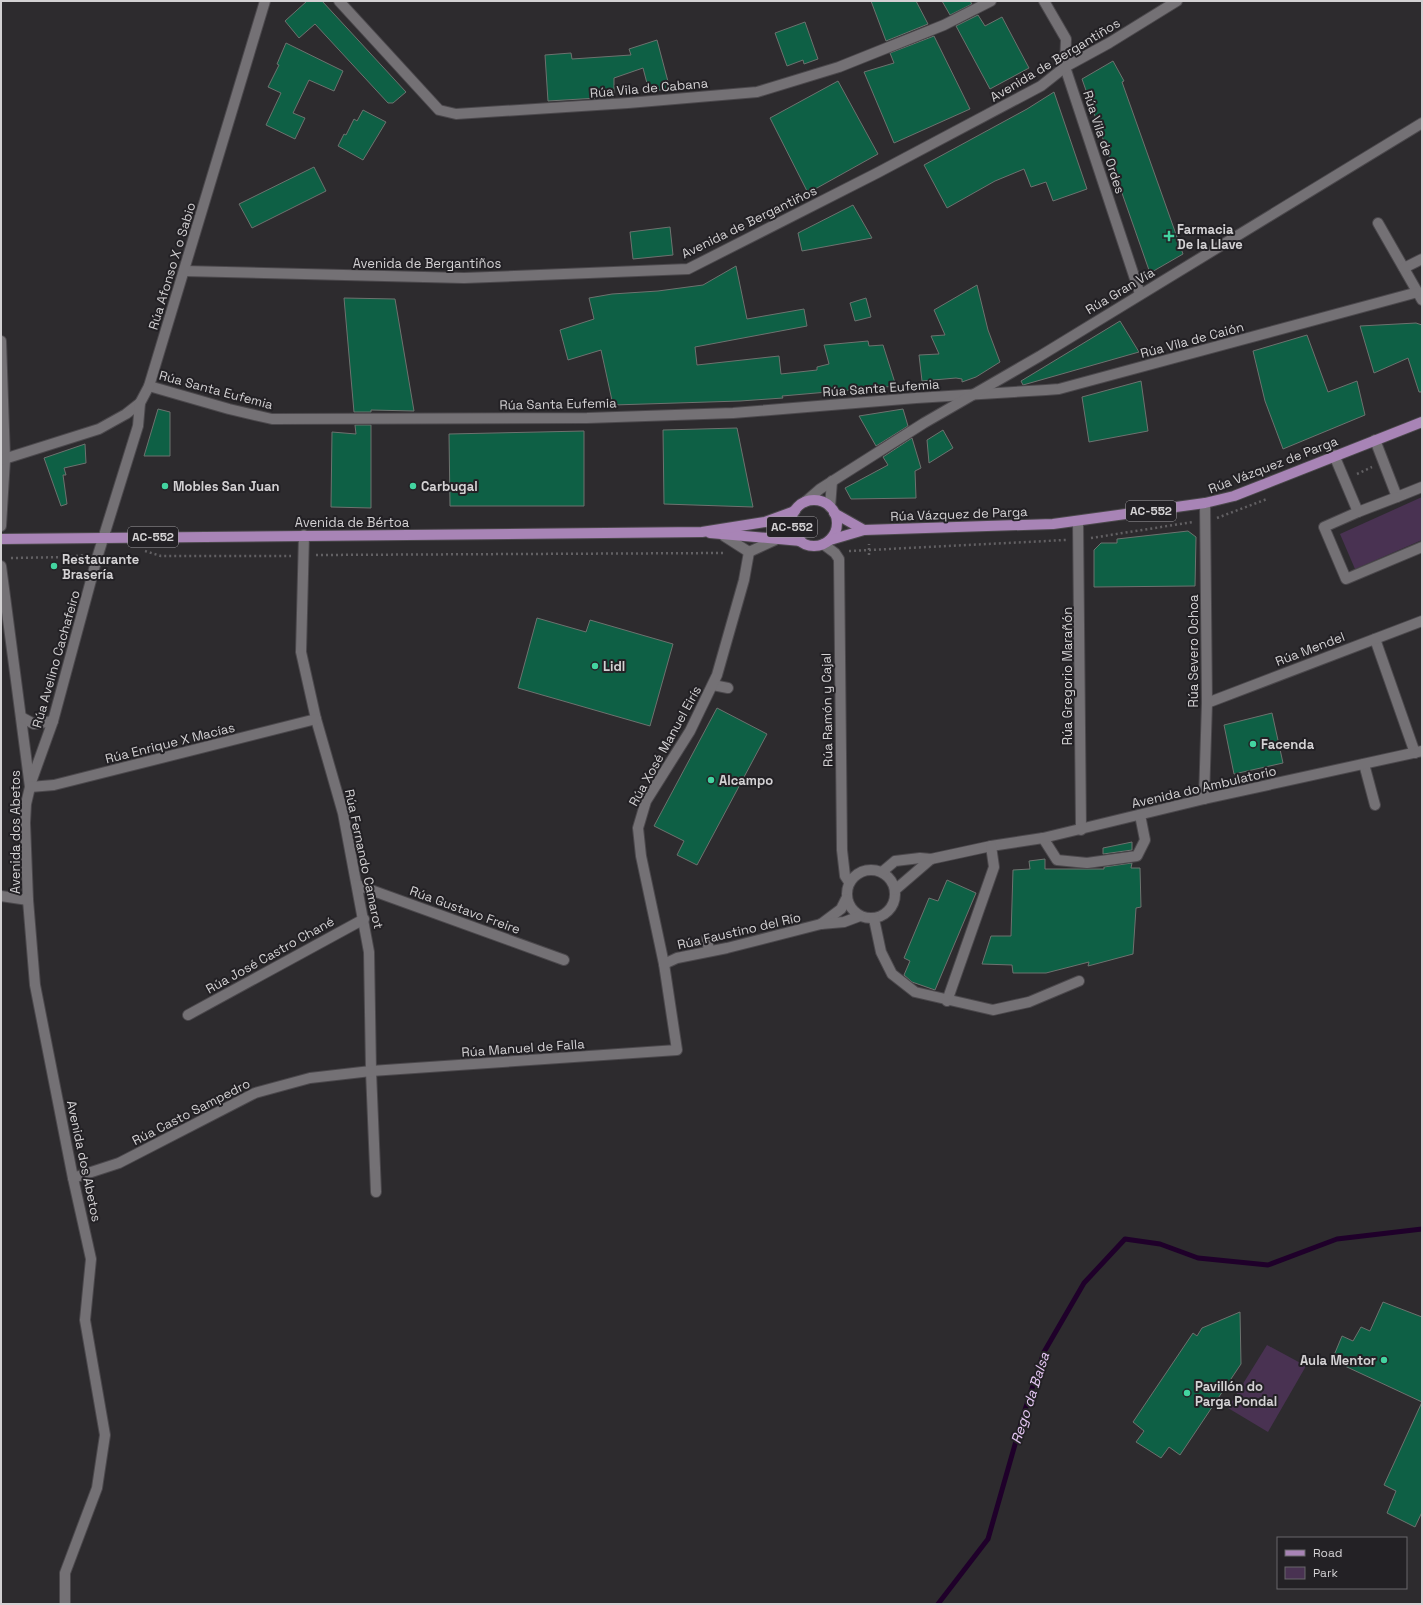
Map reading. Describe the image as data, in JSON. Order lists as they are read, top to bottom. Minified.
{"streets":{"main road":["Rúa Vázquez de Parga","AC-552","Avenida de Bértoa"],"street":["Avenida de Bergantiños","Rúa Vila de Cabana","Rúa Vila de Ordes","Rúa Afonso X o Sabio","Rúa Gran Vía","Rúa Vila de Caión","Rúa Santa Eufemia","Rúa Mendel","Rúa Severo Ochoa","Rúa Avelino Cachafeiro","Rúa Gregorio Marañón","Rúa Ramón y Cajal","Rúa Enrique X Macías","Rúa Xosé Manuel Eirís","Avenida do Ambulatorio","Avenida dos Abetos","Rúa Fernando Camarot","Rúa Gustavo Freire","Rúa Faustino del Río","Rúa José Castro Chané","Rúa Manuel de Falla","Rúa Casto Sampedro"]},"crossings":[["Avenida de Bergantiños","Rúa Vila de Ordes"],["Avenida de Bergantiños","Rúa Afonso X o Sabio"],["Rúa Vila de Ordes","Rúa Gran Vía"],["Rúa Afonso X o Sabio","Rúa Santa Eufemia"],["Rúa Afonso X o Sabio","Avenida de Bértoa"],["Rúa Afonso X o Sabio","Rúa Avelino Cachafeiro"],["Rúa Gran Vía","Rúa Vila de Caión"],["Rúa Gran Vía","Rúa Santa Eufemia"],["Rúa Gran Vía","Rúa Vázquez de Parga"],["Rúa Gran Vía","AC-552"],["Rúa Gran Vía","Avenida de Bértoa"],["Rúa Gran Vía","Rúa Ramón y Cajal"],["Rúa Vila de Caión","Rúa Santa Eufemia"],["Rúa Vázquez de Parga","AC-552"],["Rúa Vázquez de Parga","Avenida de Bértoa"],["Rúa Vázquez de Parga","Rúa Severo Ochoa"],["Rúa Vázquez de Parga","Rúa Gregorio Marañón"],["Rúa Vázquez de Parga","Rúa Ramón y Cajal"],["AC-552","Avenida de Bértoa"],["AC-552","Rúa Ramón y Cajal"],["Avenida de Bértoa","Rúa Avelino Cachafeiro"],["Avenida de Bértoa","Rúa Ramón y Cajal"],["Avenida de Bértoa","Rúa Fernando Camarot"],["Rúa Mendel","Rúa Severo Ochoa"],["Rúa Severo Ochoa","Avenida do Ambulatorio"],["Rúa Avelino Cachafeiro","Rúa Enrique X Macías"],["Rúa Avelino Cachafeiro","Avenida dos Abetos"],["Rúa Gregorio Marañón","Avenida do Ambulatorio"],["Rúa Ramón y Cajal","Avenida do Ambulatorio"],["Rúa Ramón y Cajal","Rúa Faustino del Río"],["Rúa Enrique X Macías","Avenida dos Abetos"],["Rúa Enrique X Macías","Rúa Fernando Camarot"],["Rúa Xosé Manuel Eirís","Rúa Faustino del Río"],["Rúa Xosé Manuel Eirís","Rúa Manuel de Falla"],["Avenida do Ambulatorio","Rúa Faustino del Río"],["Avenida dos Abetos","Rúa Casto Sampedro"],["Rúa Fernando Camarot","Rúa Gustavo Freire"],["Rúa Fernando Camarot","Rúa José Castro Chané"],["Rúa Fernando Camarot","Rúa Manuel de Falla"],["Rúa Fernando Camarot","Rúa Casto Sampedro"],["Rúa Manuel de Falla","Rúa Casto Sampedro"]],"water":["Rego da Balsa"],"places":{"health":["Farmacia De la Llave"],"other":["Mobles San Juan","Carbugal","Restaurante Brasería","Lidl","Facenda","Alcampo","Aula Mentor","Pavillón do Parga Pondal"]},"legend":["Road","Park"]}
